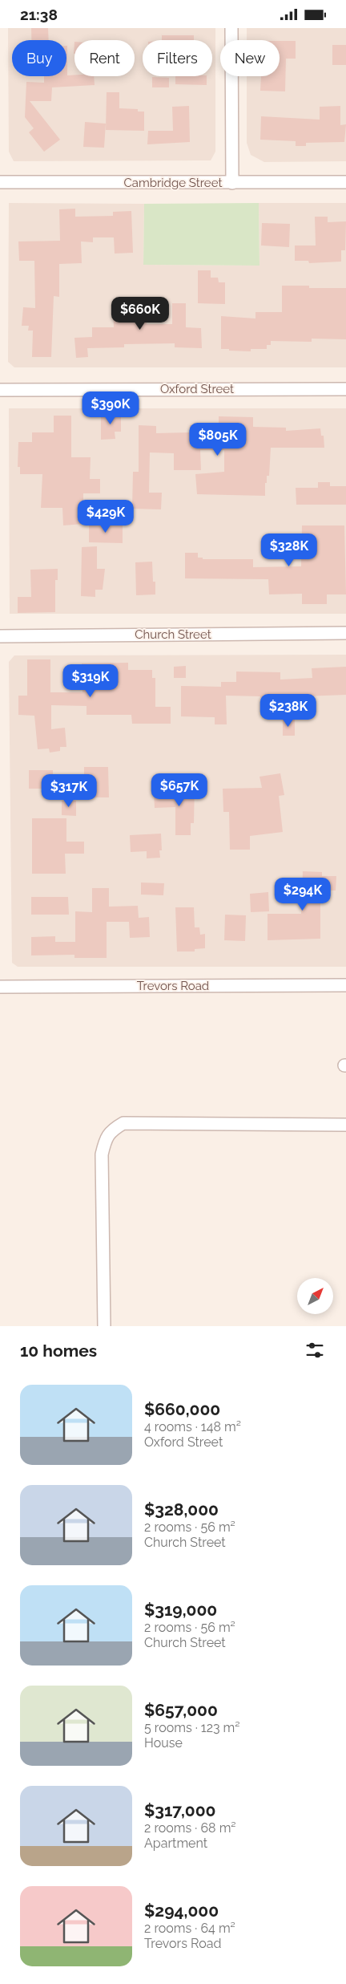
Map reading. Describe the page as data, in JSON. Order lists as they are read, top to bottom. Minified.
{"streets":{"street":["Cambridge Street","Oxford Street","Church Street","Trevors Road"]},"north":"top right","page":{"status":"21:38","chip":["Buy","Rent","Filters","New"],"price":["$660K","$390K","$805K","$429K","$328K","$319K","$238K","$657K","$317K","$294K"],"heading":"10 homes","list":[{"name":"$660,000","note":"4 rooms · 148 m² · Oxford Street"},{"name":"$328,000","note":"2 rooms · 56 m² · Church Street"},{"name":"$319,000","note":"2 rooms · 56 m² · Church Street"},{"name":"$657,000","note":"5 rooms · 123 m² · House"},{"name":"$317,000","note":"2 rooms · 68 m² · Apartment"},{"name":"$294,000","note":"2 rooms · 64 m² · Trevors Road"}]}}
